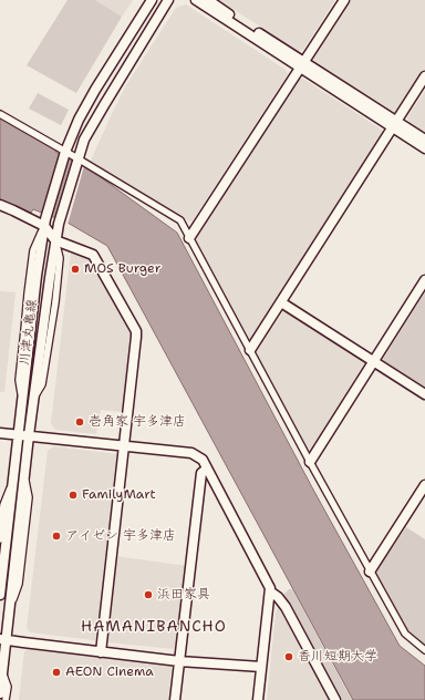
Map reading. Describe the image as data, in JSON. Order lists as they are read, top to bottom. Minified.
{"streets":{"street":["川津丸亀線"]},"districts":["HAMANIBANCHO"],"places":["MOS Burger","壱角家 宇多津店","FamilyMart","アイゼン 宇多津店","浜田家具","香川短期大学","AEON Cinema"]}
